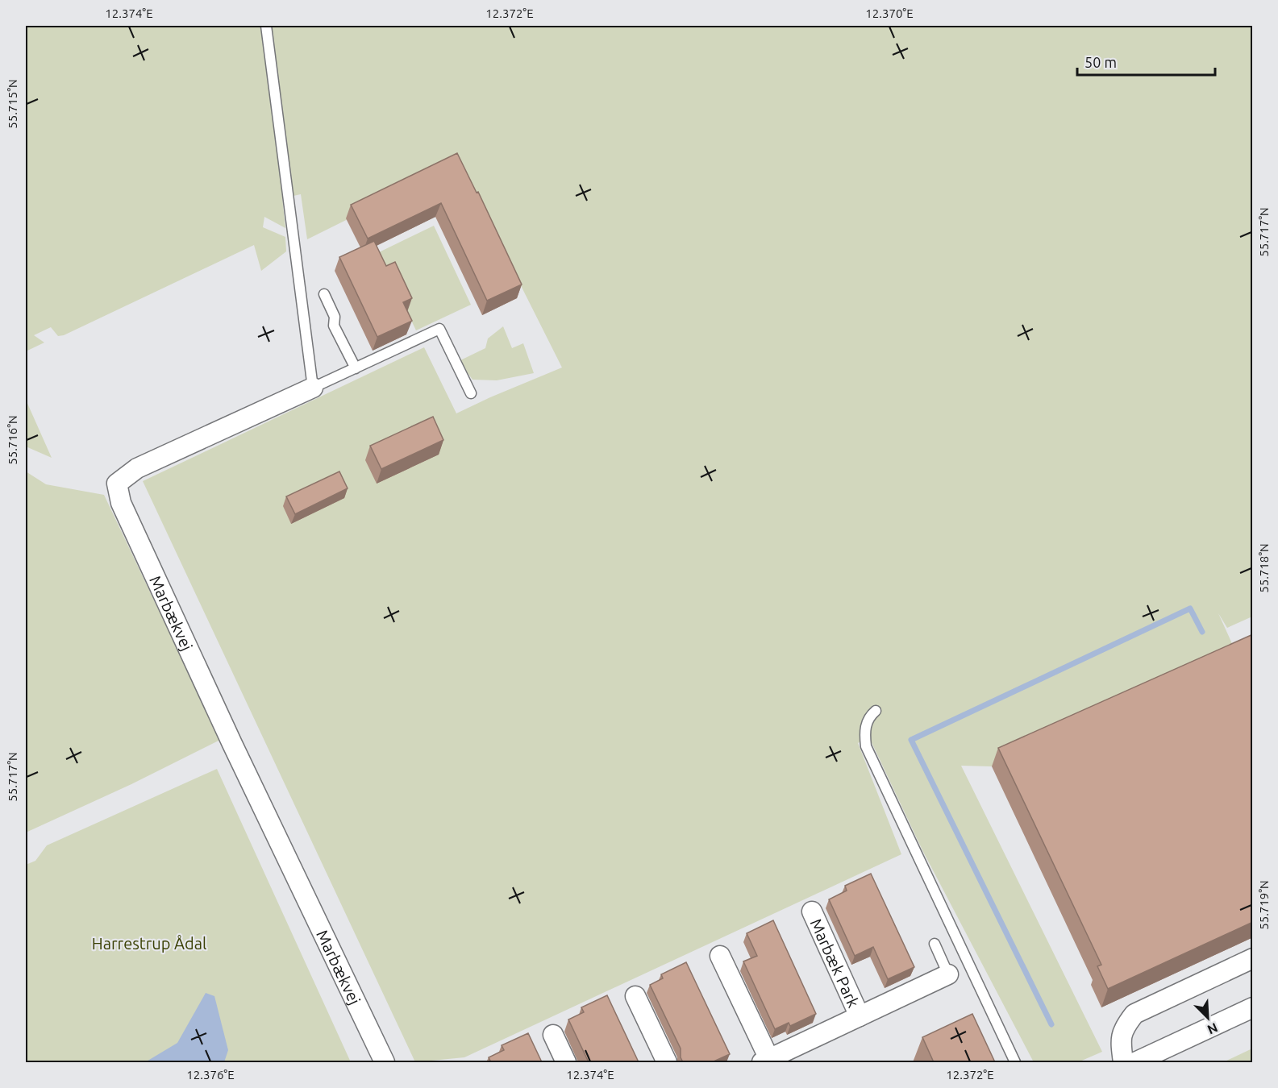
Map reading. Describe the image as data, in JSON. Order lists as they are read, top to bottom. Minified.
{"streets":{"street":["Marbækvej","Marbæk Park"]},"parks":["Harrestrup Ådal"],"scale_bar":"50 m","north":"bottom right","coordinates":["12.374°E","12.372°E","12.370°E","55.715°N","55.717°N","55.716°N","55.718°N","55.719°N","12.376°E"]}
